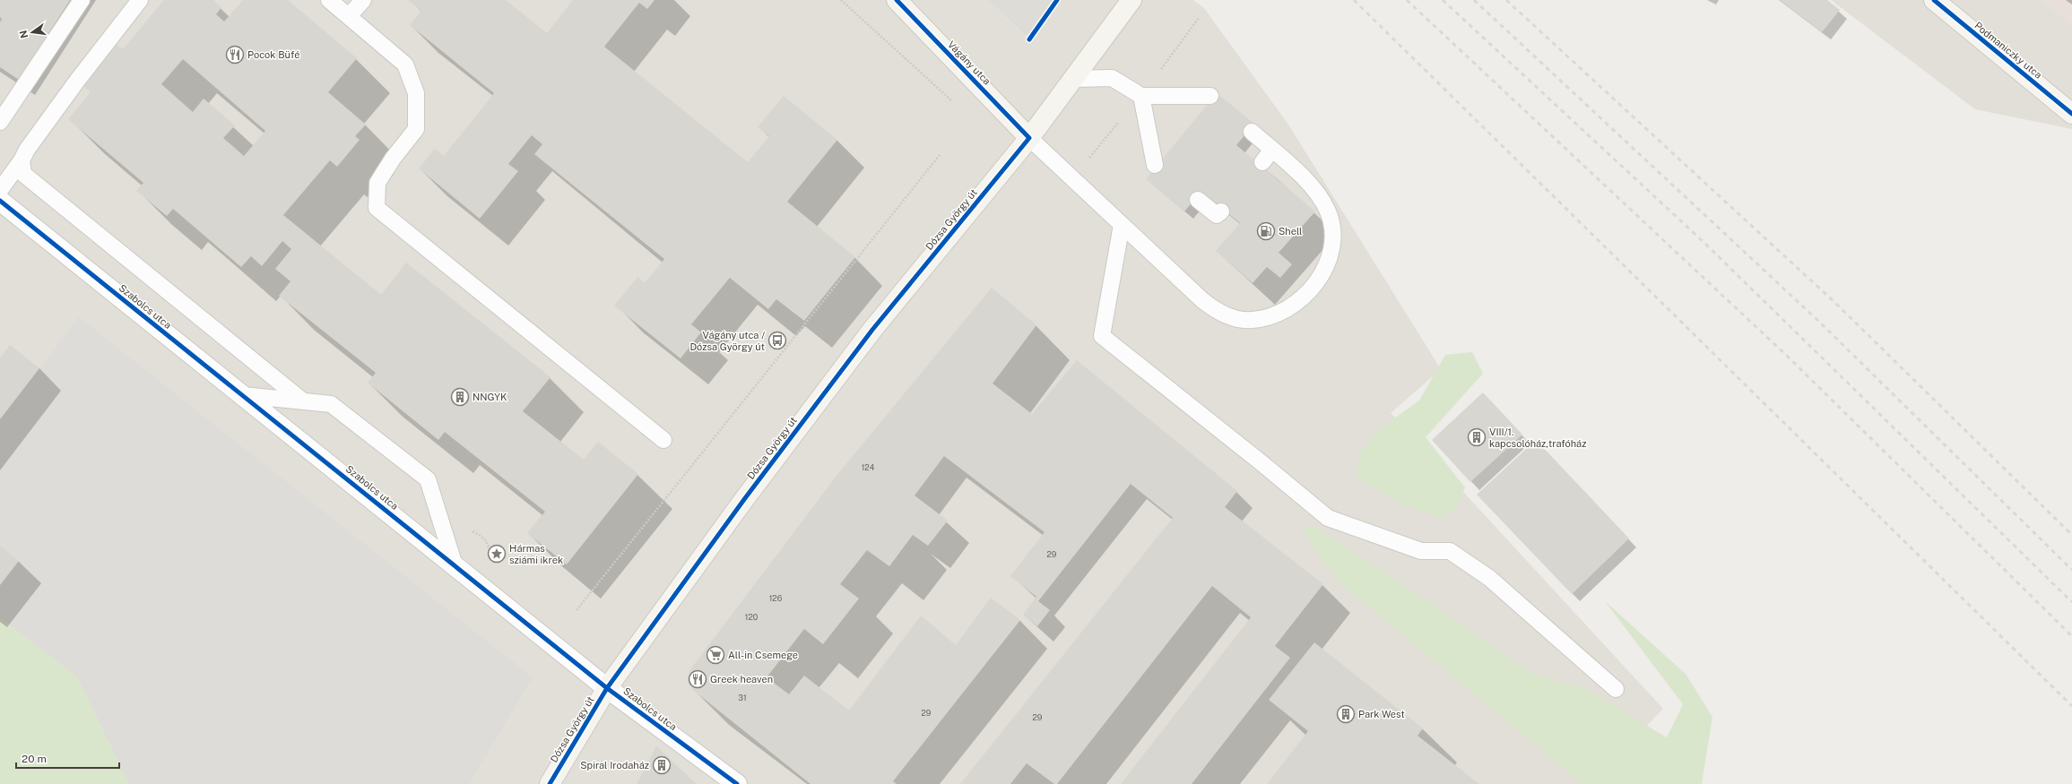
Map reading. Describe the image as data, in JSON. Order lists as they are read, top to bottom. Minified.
{"streets":{"main road":["Podmaniczky utca","Vágány utca","Dózsa György út"],"street":["Szabolcs utca"]},"crossings":[["Vágány utca","Dózsa György út"],["Dózsa György út","Szabolcs utca"]],"places":{"restaurant":["Pocok Büfé","Greek heaven"],"fuel station":["Shell"],"bus stop":["Vágány utca / Dózsa György út"],"building":["NNGYK","VIII/1. kapcsolóház,trafóház","Park West","Spiral Irodaház"],"place":["Hármas sziámi ikrek"],"supermarket":["All-in Csemege"]},"house_numbers":["124","29","126","120","31","29","29"],"scale_bar":"20 m","north":"left"}
